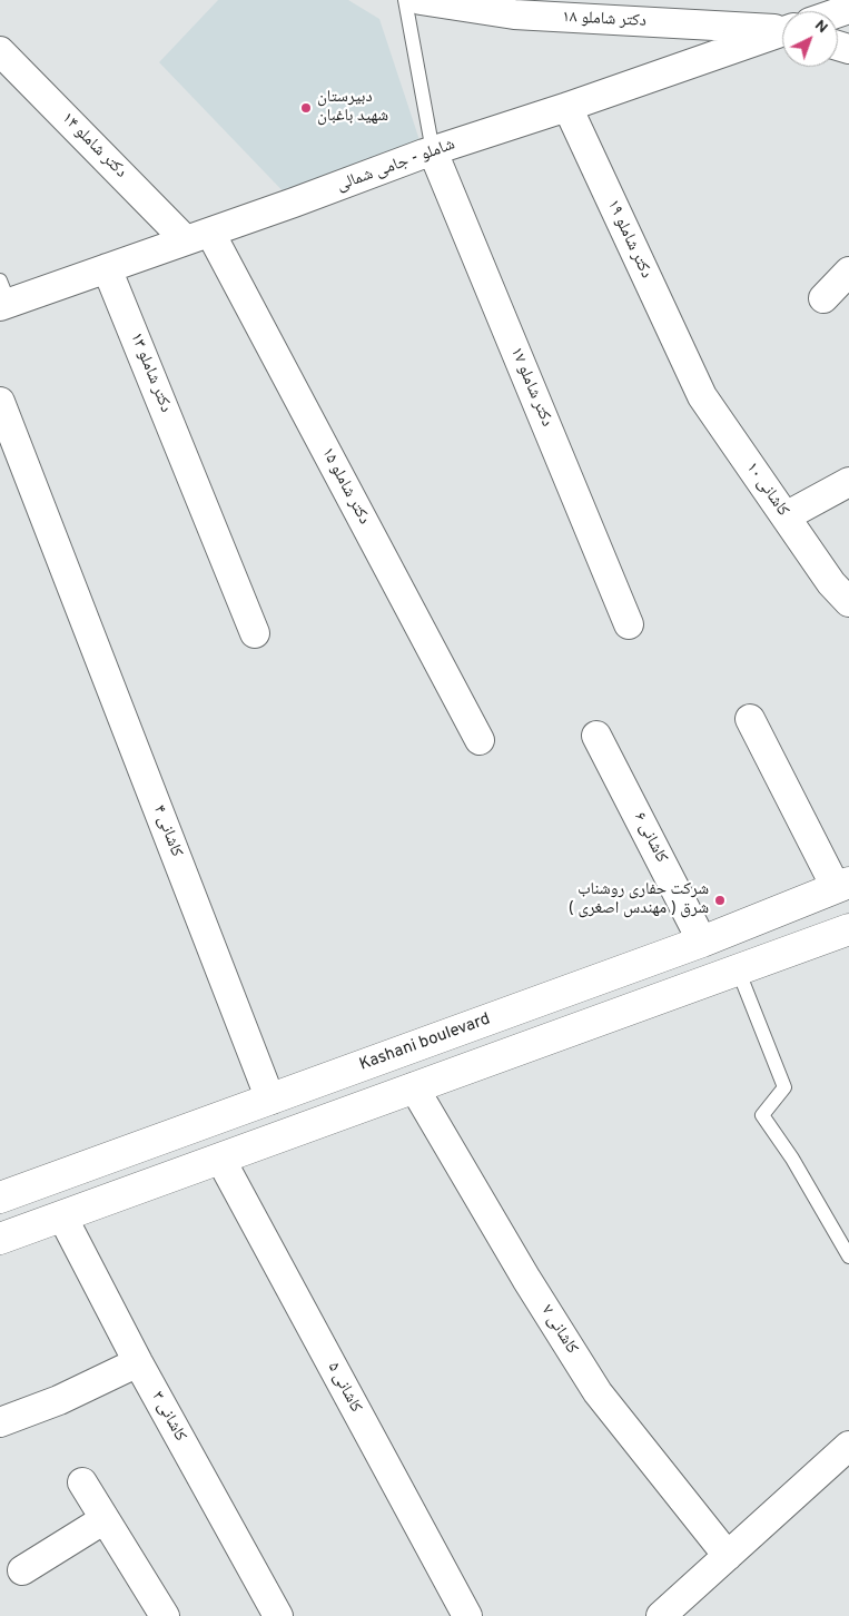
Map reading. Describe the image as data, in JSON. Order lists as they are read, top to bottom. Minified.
{"streets":{"street":["دکتر شاملو ۱۸","دکتر شاملو ۱۴","شاملو - جامی شمالی","دکتر شاملو ۱۹","دکتر شاملو ۱۳","دکتر شاملو ۱۷","دکتر شاملو ۱۵","کاشانی ۱۰","کاشانی ۴","کاشانی ۶","Kashani boulevard","کاشانی ۷","کاشانی ۵","کاشانی ۳"]},"crossings":[["دکتر شاملو ۱۴","شاملو - جامی شمالی"],["دکتر شاملو ۱۴","دکتر شاملو ۱۵"],["شاملو - جامی شمالی","دکتر شاملو ۱۹"],["شاملو - جامی شمالی","دکتر شاملو ۱۳"],["شاملو - جامی شمالی","دکتر شاملو ۱۷"],["شاملو - جامی شمالی","دکتر شاملو ۱۵"],["دکتر شاملو ۱۹","کاشانی ۱۰"],["کاشانی ۴","Kashani boulevard"],["کاشانی ۶","Kashani boulevard"]],"places":["دبیرستان شهید باغبان","شرکت حفاری روشناب شرق ( مهندس اصغری )"],"north":"top right"}
